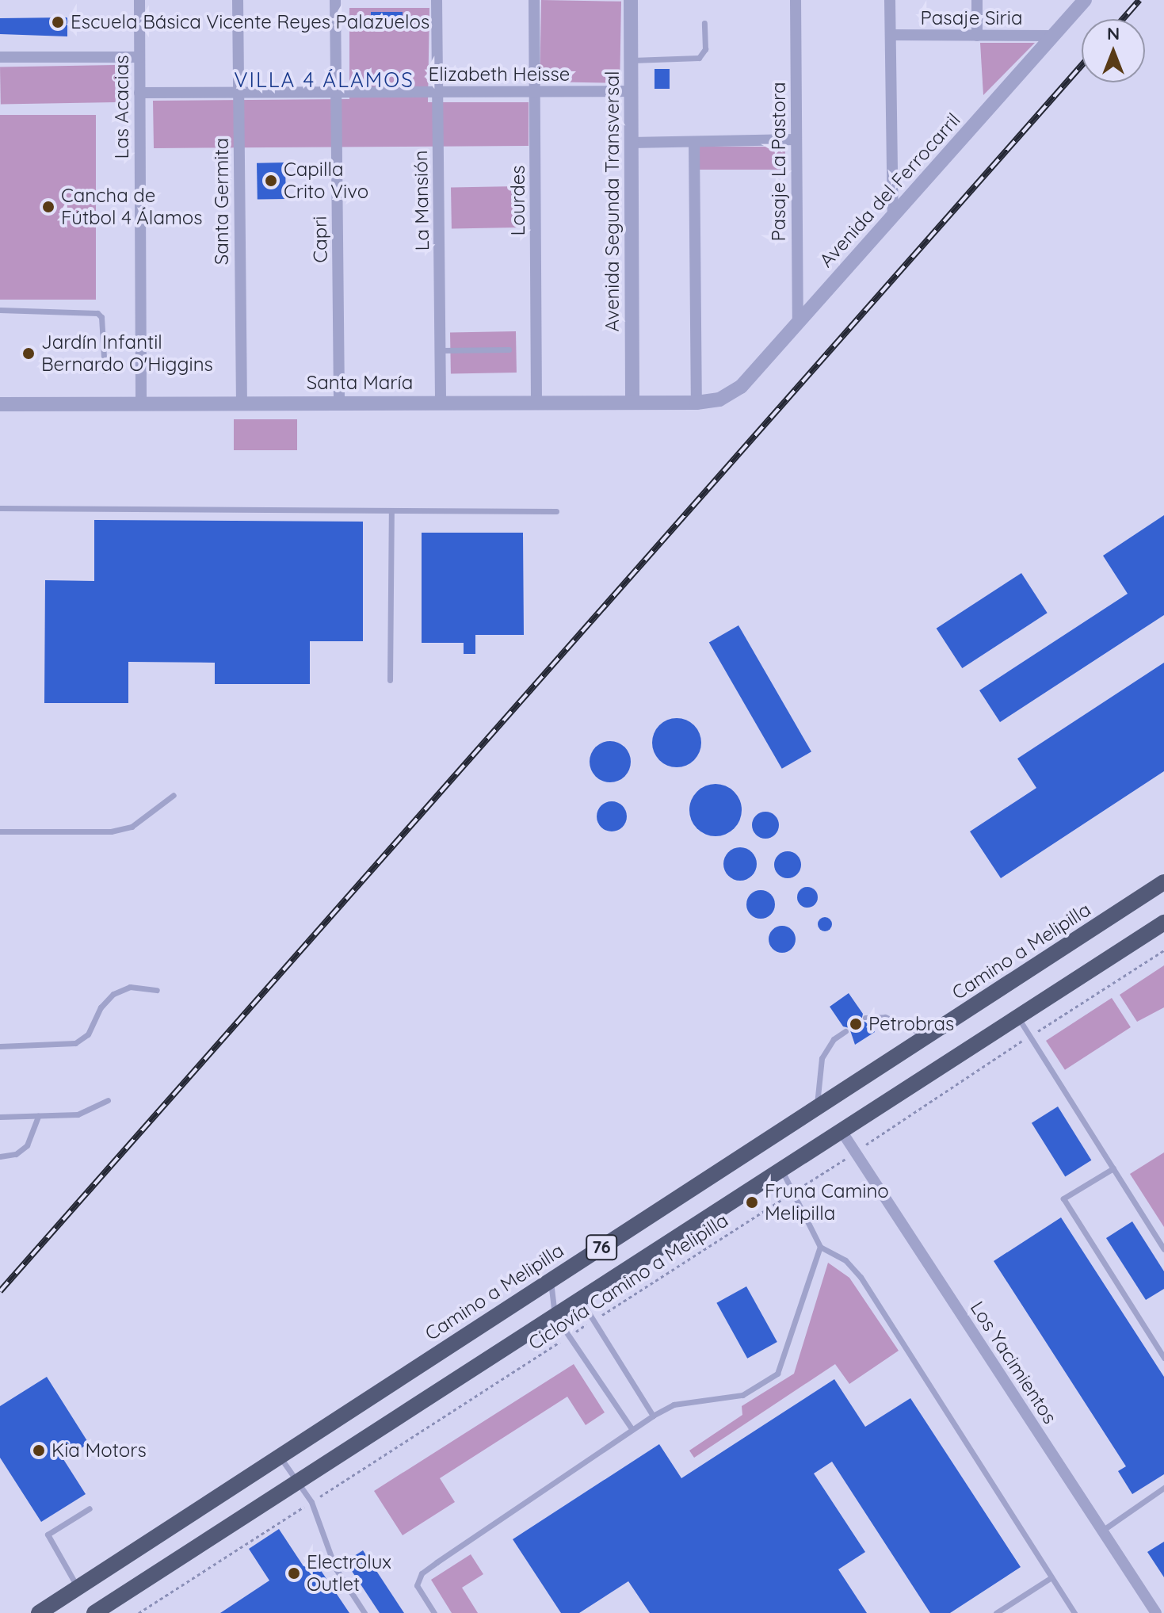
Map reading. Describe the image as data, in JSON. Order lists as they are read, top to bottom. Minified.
{"streets":{"main road":["Camino a Melipilla","76"],"street":["Pasaje Siria","Elizabeth Heisse","Las Acacias","Pasaje La Pastora","Avenida del Ferrocarril","La Mansión","Lourdes","Santa Germita","Avenida Segunda Transversal","Capri","Santa María","Los Yacimientos"],"path":["Ciclovía Camino a Melipilla"]},"crossings":[["Pasaje Siria","Avenida del Ferrocarril"],["Elizabeth Heisse","Las Acacias"],["Elizabeth Heisse","La Mansión"],["Elizabeth Heisse","Lourdes"],["Elizabeth Heisse","Santa Germita"],["Elizabeth Heisse","Avenida Segunda Transversal"],["Elizabeth Heisse","Capri"],["Las Acacias","Santa María"],["Pasaje La Pastora","Avenida del Ferrocarril"],["Avenida del Ferrocarril","Santa María"],["La Mansión","Santa María"],["Lourdes","Santa María"],["Santa Germita","Santa María"],["Avenida Segunda Transversal","Santa María"],["Capri","Santa María"],["76","Los Yacimientos"],["Ciclovía Camino a Melipilla","Los Yacimientos"]],"districts":["VILLA 4 ÁLAMOS"],"places":["Escuela Básica Vicente Reyes Palazuelos","Capilla Crito Vivo","Cancha de Fútbol 4 Álamos","Jardín Infantil Bernardo O'Higgins","Petrobras","Fruna Camino Melipilla","Kia Motors","Electrolux Outlet"],"north":"top"}
